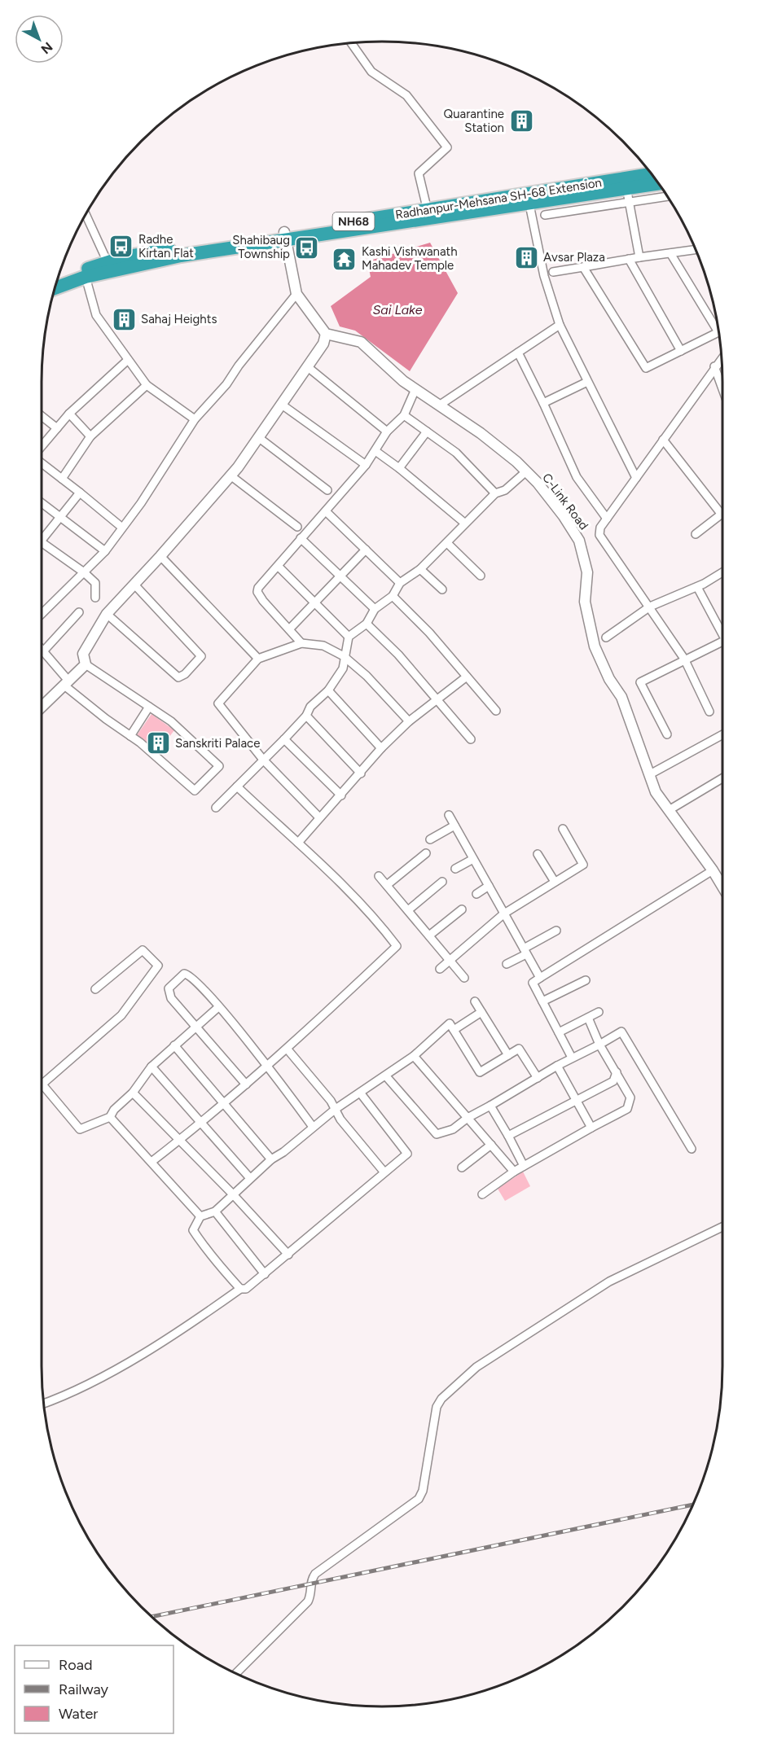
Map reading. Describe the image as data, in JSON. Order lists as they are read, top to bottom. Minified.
{"streets":{"highway":["Radhanpur-Mehsana SH-68 Extension","NH68"],"street":["C-Link Road"]},"crossings":[["Radhanpur-Mehsana SH-68 Extension","NH68"]],"water":["Sai Lake"],"places":{"building":["Quarantine Station","Avsar Plaza","Sahaj Heights","Sanskriti Palace"],"bus stop":["Radhe Kirtan Flat","Shahibaug Township"],"temple":["Kashi Vishwanath Mahadev Temple"]},"legend":["Road","Railway","Water"],"north":"bottom right"}
